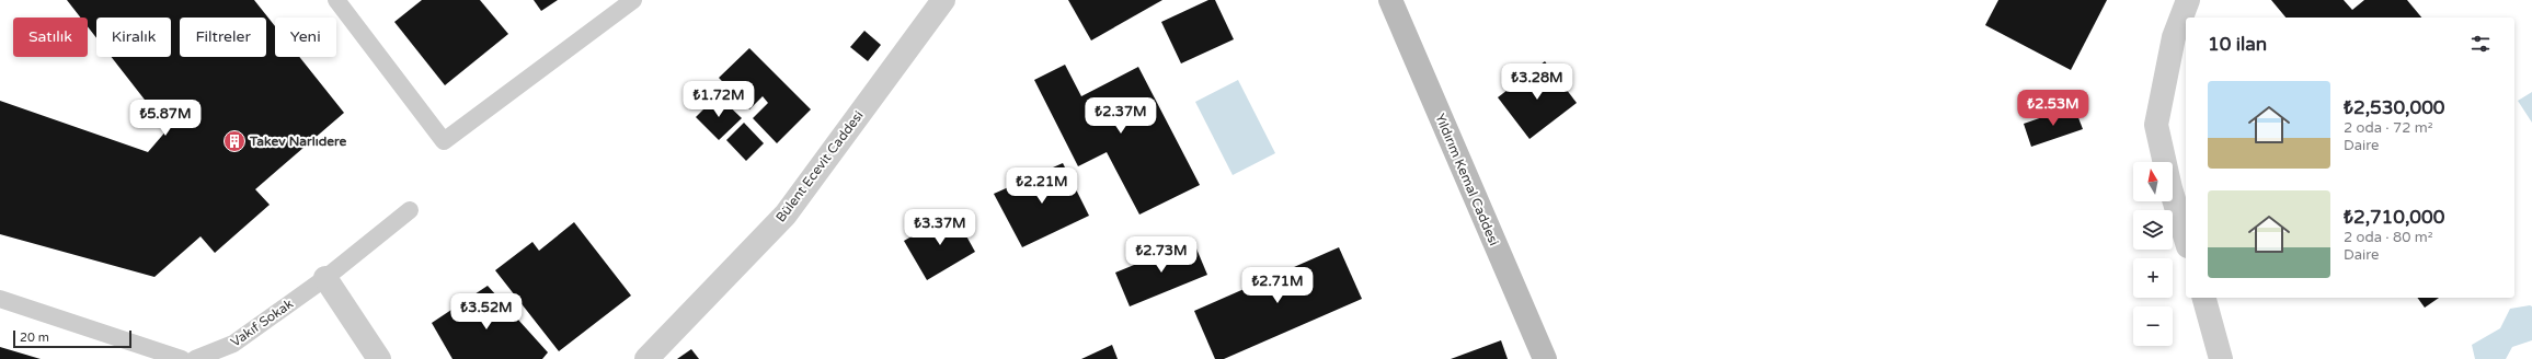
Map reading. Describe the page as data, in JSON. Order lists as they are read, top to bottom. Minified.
{"streets":{"street":["Bülent Ecevit Caddesi","Yıldırım Kemal Caddesi"],"lane":["Vakıf Sokak"]},"places":{"building":["Takev Narlıdere"]},"scale_bar":"20 m","north":"top","page":{"chip":["Satılık","Kiralık","Filtreler","Yeni"],"heading":"10 ilan","price":["₺3.28M","₺1.72M","₺2.53M","₺2.37M","₺5.87M","₺2.21M","₺3.37M","₺2.73M","₺2.71M","₺3.52M"],"list":[{"name":"₺2,530,000","note":"2 oda · 72 m² · Daire"},{"name":"₺2,710,000","note":"2 oda · 80 m² · Daire"}],"map_buttons":["+","−"],"scale":"20 m"}}
